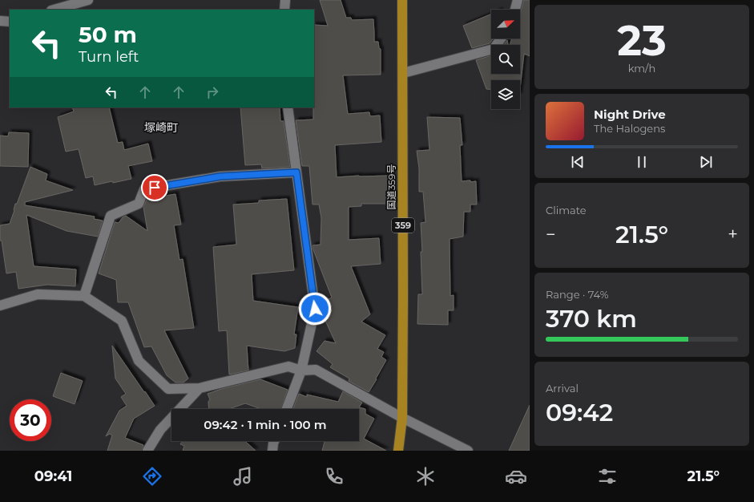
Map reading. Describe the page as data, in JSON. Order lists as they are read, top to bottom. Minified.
{"streets":{"highway":["国道359号","359"]},"districts":["塚崎町"],"north":"top right","page":{"tile":[["23","km/h"],"Climate",["Range · 74%","370 km"],["Arrival","09:42"]],"turn":["50 m","Turn left"],"song":["Night Drive","The Halogens"],"heat":["−","21.5°","+"],"limit":"30","trip":"09:42 · 1 min · 100 m","tabs":["09:41","21.5°"]}}
